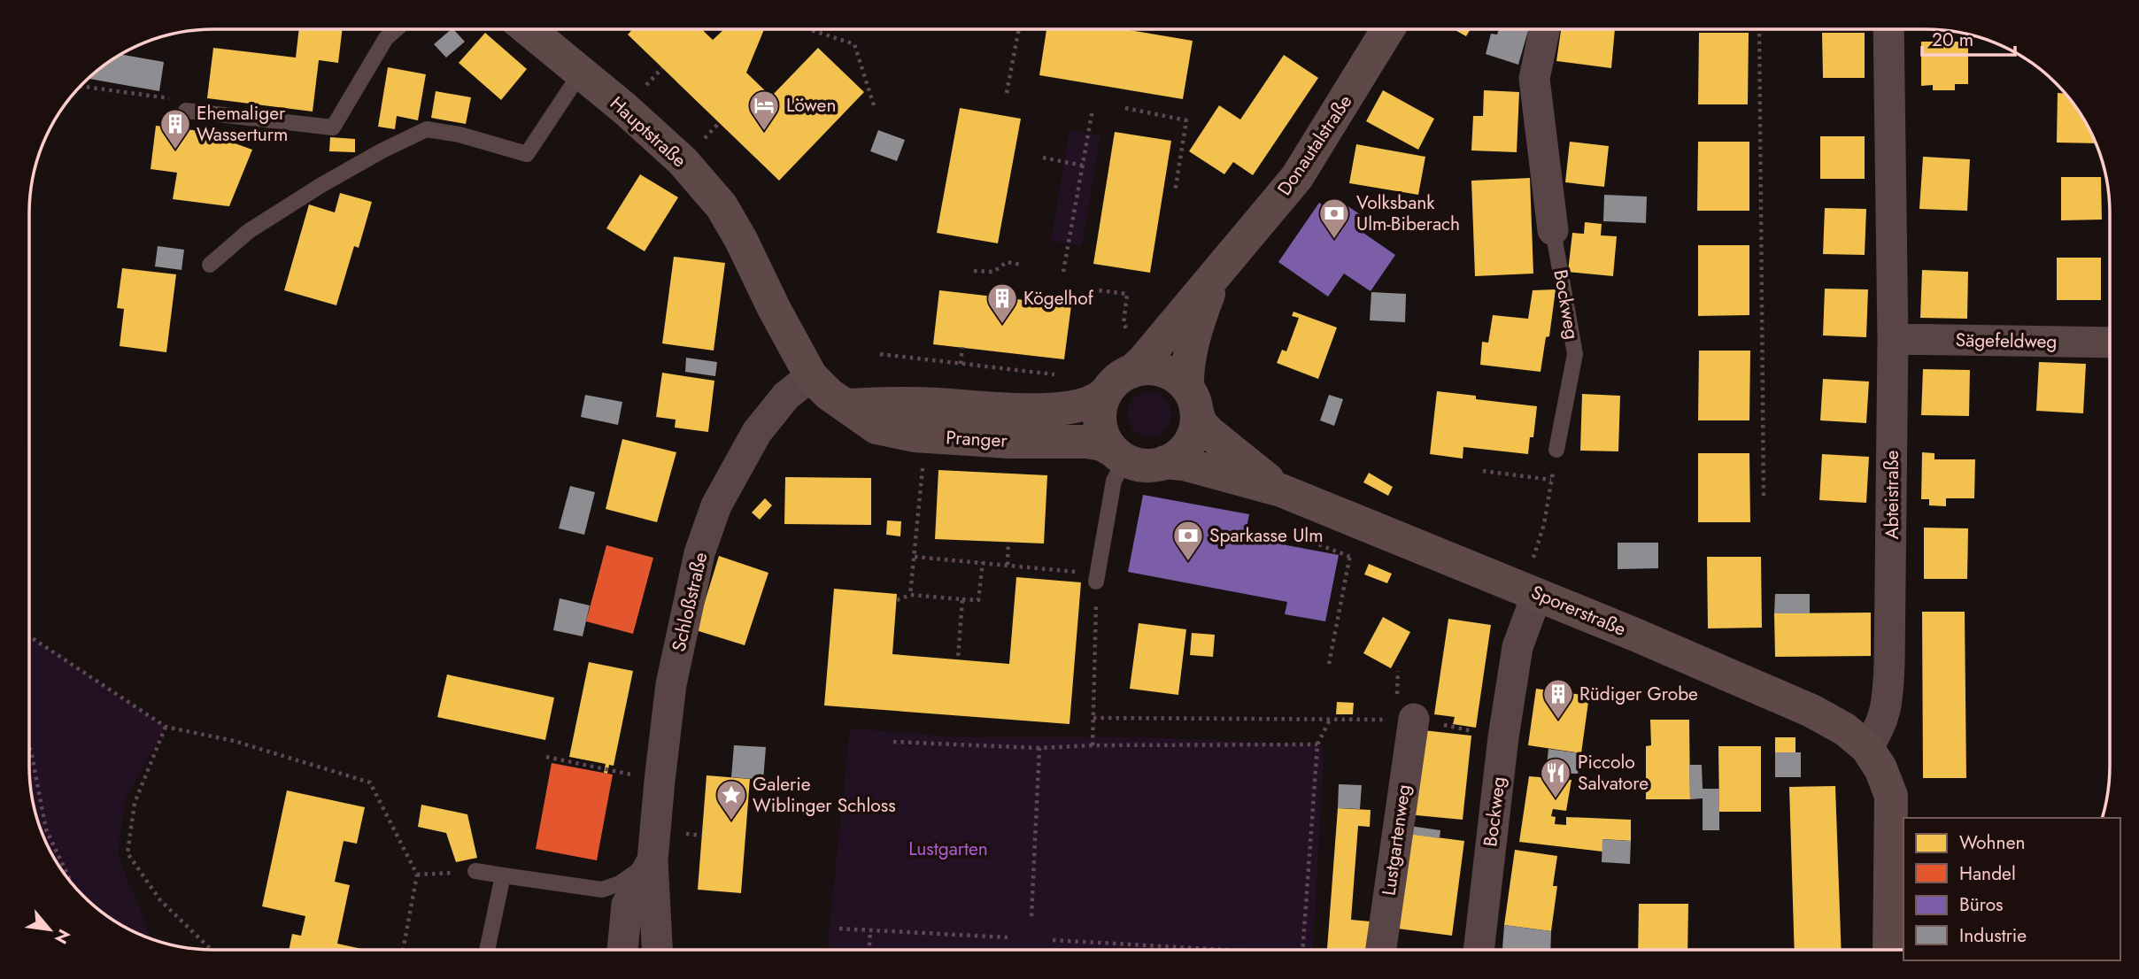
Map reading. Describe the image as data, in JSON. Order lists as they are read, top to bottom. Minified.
{"streets":{"main road":["Hauptstraße","Donautalstraße","Pranger","Sporerstraße"],"street":["Bockweg","Sägefeldweg","Abteistraße","Schloßstraße","Lustgartenweg"]},"crossings":[["Hauptstraße","Pranger"],["Bockweg","Sporerstraße"],["Sägefeldweg","Abteistraße"],["Pranger","Schloßstraße"],["Pranger","Sporerstraße"],["Abteistraße","Sporerstraße"]],"parks":["Lustgarten"],"places":{"hotel":["Löwen"],"building":["Ehemaliger Wasserturm","Kögelhof","Rüdiger Grobe"],"bank":["Volksbank Ulm-Biberach","Sparkasse Ulm"],"restaurant":["Piccolo Salvatore"],"place":["Galerie Wiblinger Schloss"]},"legend":["Wohnen","Handel","Büros","Industrie"],"scale_bar":"20 m","north":"bottom right"}
